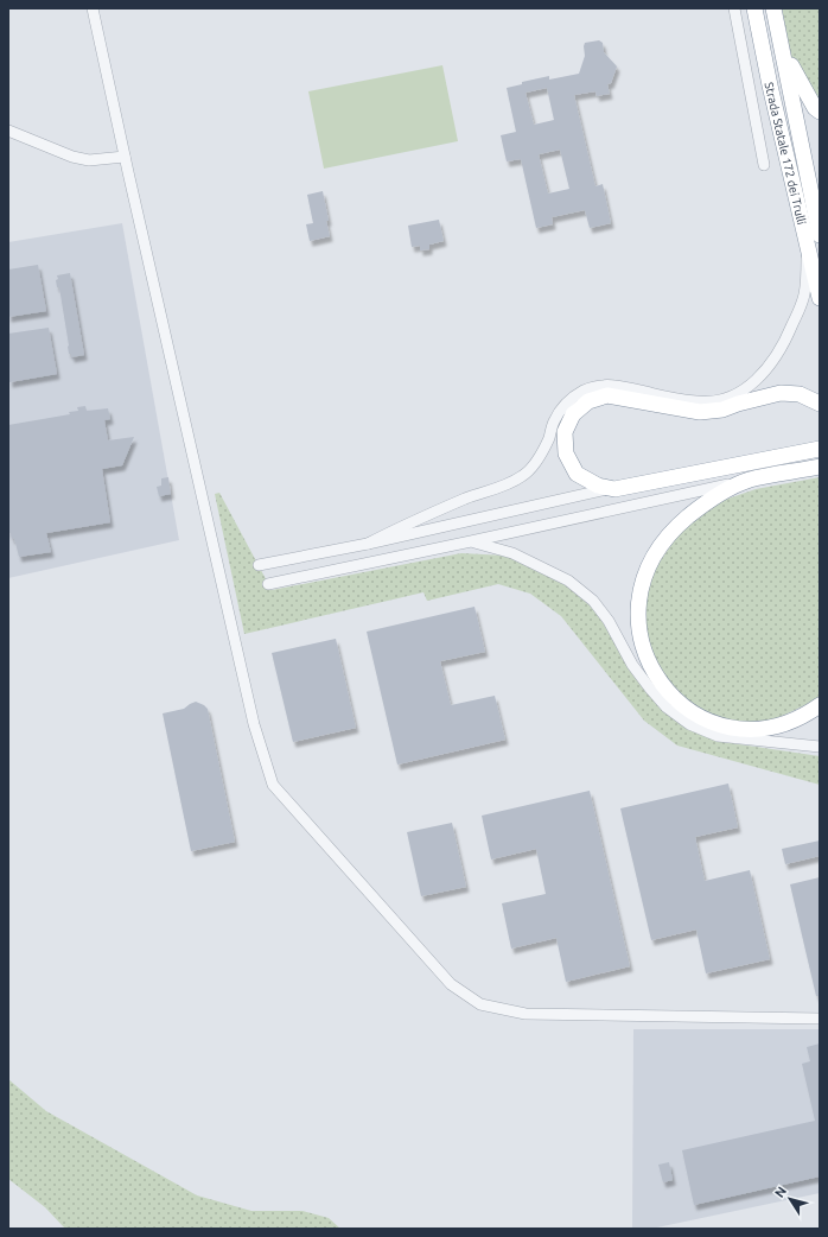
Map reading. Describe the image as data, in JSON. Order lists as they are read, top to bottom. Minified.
{"streets":{"highway":["Strada Statale 172 dei Trulli"]},"north":"top left"}
